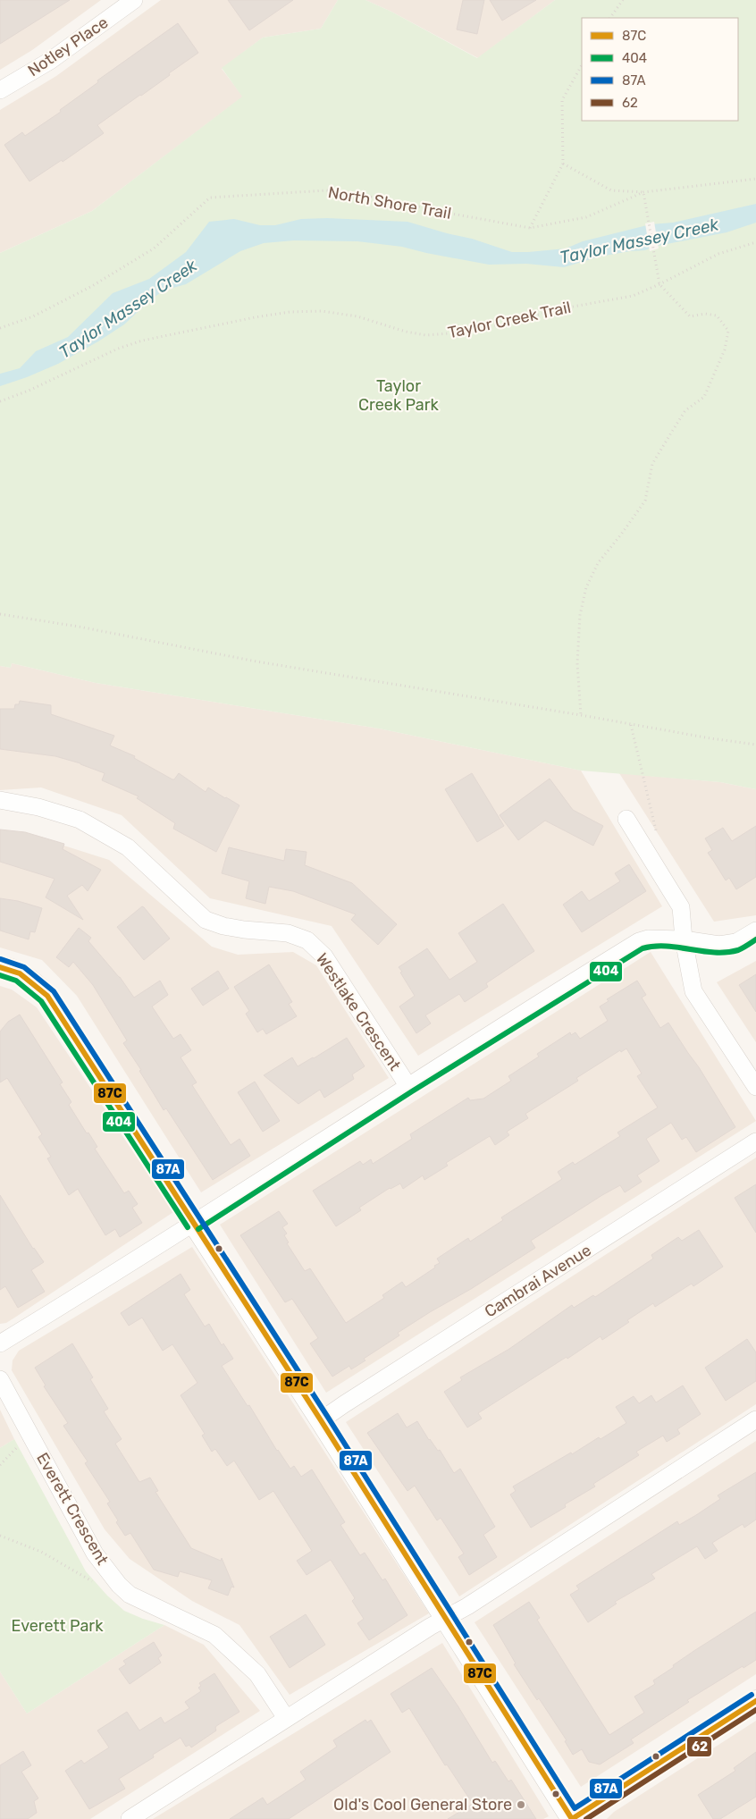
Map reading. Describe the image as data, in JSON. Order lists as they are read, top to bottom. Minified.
{"streets":{"street":["Notley Place","Westlake Crescent","Cambrai Avenue","Everett Crescent"],"path":["North Shore Trail","Taylor Creek Trail"]},"water":["Taylor Massey Creek"],"parks":["Taylor Creek Park","Everett Park"],"places":["Old's Cool General Store"],"lines":["transit line 404","transit line 87A","transit line 87C","transit line 62"],"legend":["87C","404","87A","62"]}
